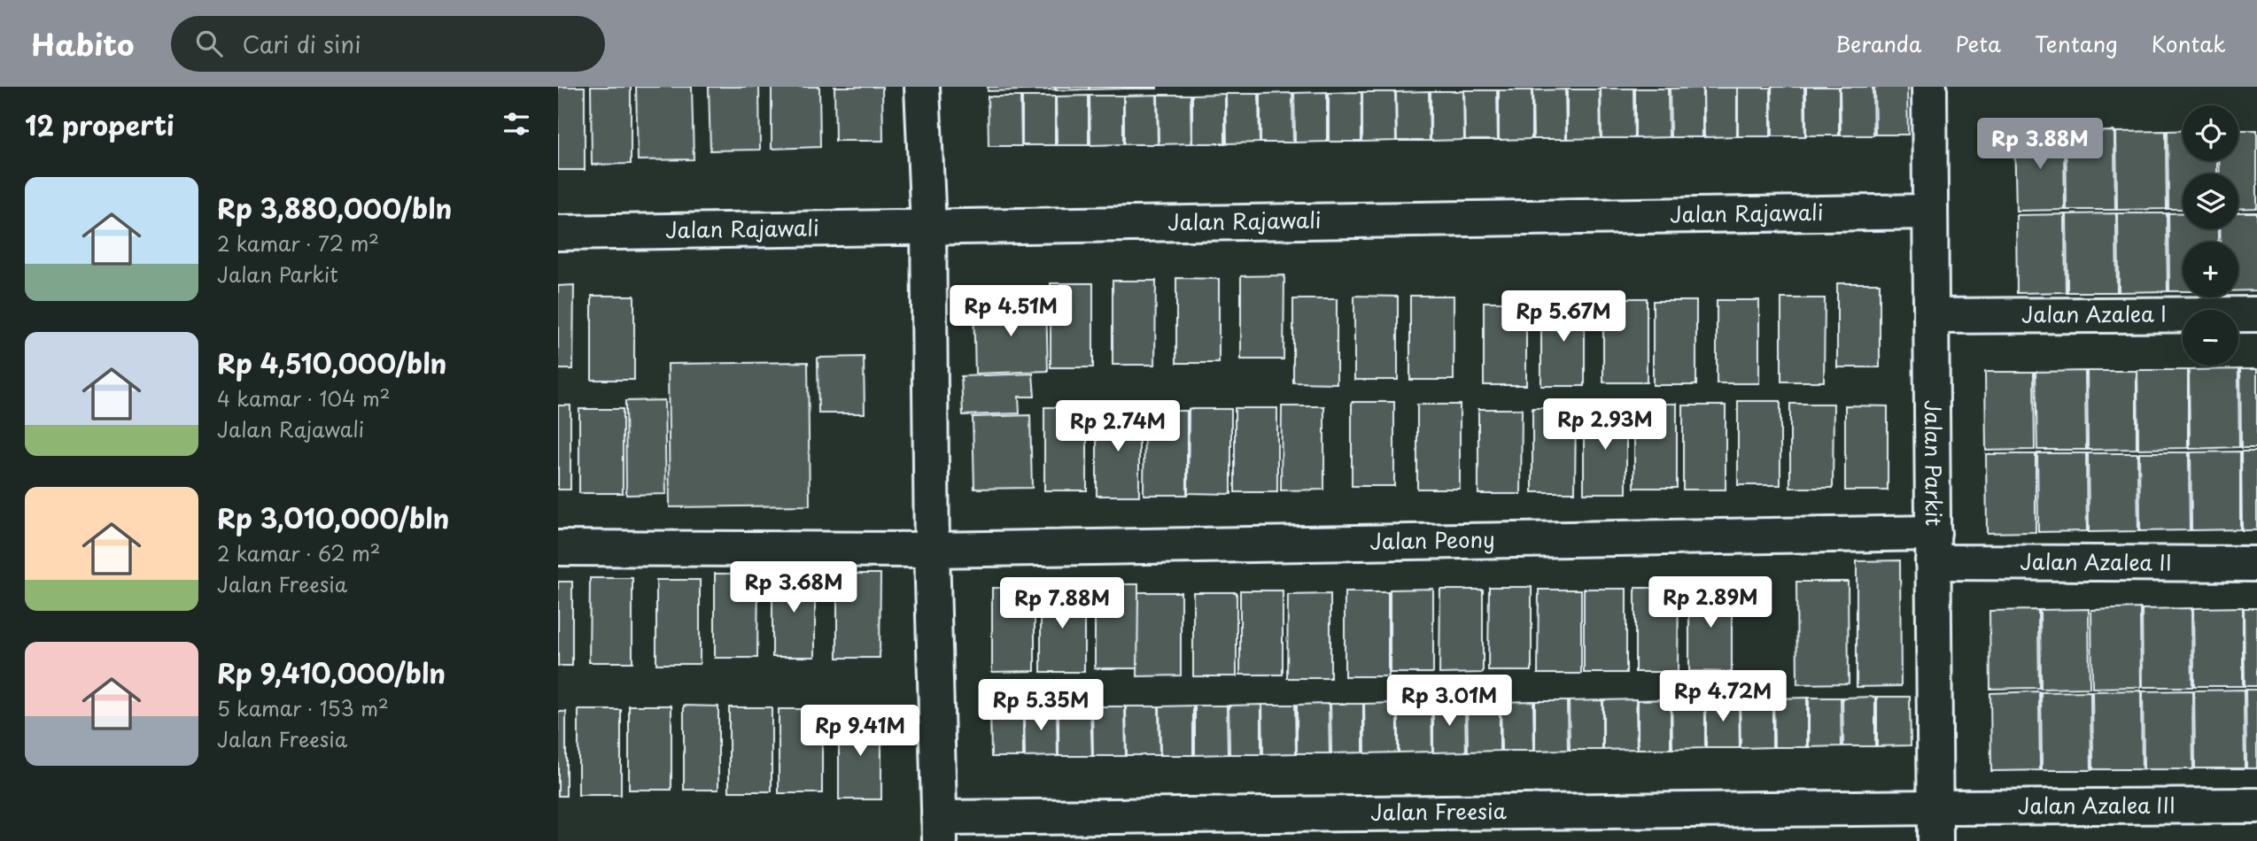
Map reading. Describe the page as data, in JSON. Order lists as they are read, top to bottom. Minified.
{"streets":{"street":["Jalan Rajawali","Jalan Azalea I","Jalan Parkit","Jalan Peony","Jalan Azalea II","Jalan Azalea III","Jalan Freesia"]},"crossings":[["Jalan Rajawali","Jalan Parkit"],["Jalan Azalea I","Jalan Parkit"],["Jalan Parkit","Jalan Peony"],["Jalan Parkit","Jalan Azalea II"],["Jalan Parkit","Jalan Azalea III"],["Jalan Parkit","Jalan Freesia"],["Jalan Peony","Jalan Azalea II"],["Jalan Azalea III","Jalan Freesia"]],"page":{"header":"Habito","search":"Cari di sini","nav":["Beranda","Peta","Tentang","Kontak"],"heading":"12 properti","map_buttons":["+","−"],"price":["Rp 3.88M","Rp 4.51M","Rp 5.67M","Rp 2.93M","Rp 2.74M","Rp 3.68M","Rp 2.89M","Rp 7.88M","Rp 4.72M","Rp 3.01M","Rp 5.35M","Rp 9.41M"],"list":[{"name":"Rp 3,880,000/bln","note":"2 kamar · 72 m² · Jalan Parkit"},{"name":"Rp 4,510,000/bln","note":"4 kamar · 104 m² · Jalan Rajawali"},{"name":"Rp 3,010,000/bln","note":"2 kamar · 62 m² · Jalan Freesia"},{"name":"Rp 9,410,000/bln","note":"5 kamar · 153 m² · Jalan Freesia"}]}}
